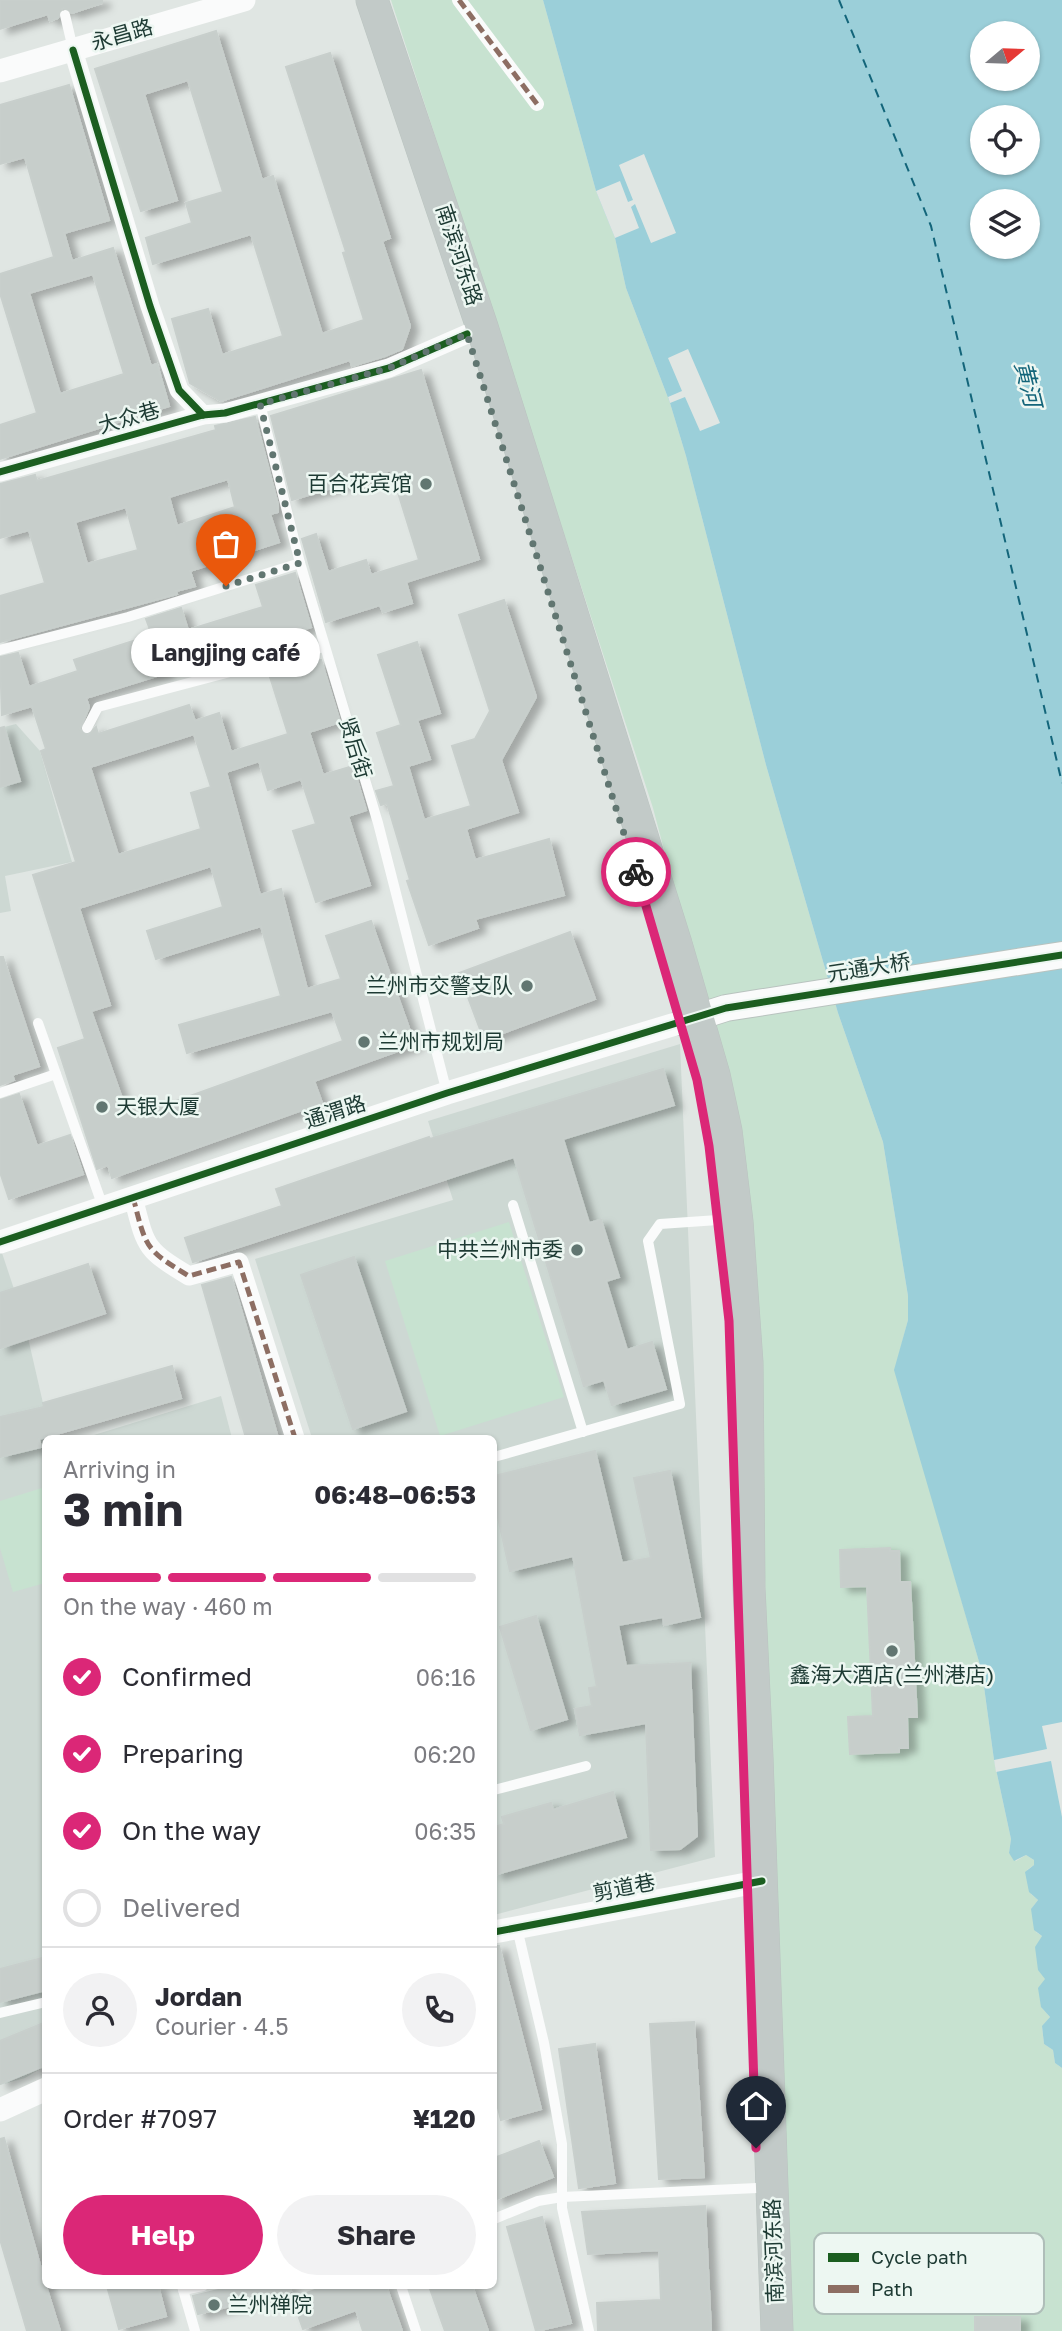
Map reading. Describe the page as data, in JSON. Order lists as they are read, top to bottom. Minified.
{"streets":{"highway":["南滨河东路"],"main road":["元通大桥"],"street":["永昌路","大众巷","通渭路","剪道巷"],"lane":["贤后街"]},"crossings":[["南滨河东路","大众巷"],["南滨河东路","元通大桥"],["南滨河东路","通渭路"],["南滨河东路","剪道巷"],["大众巷","贤后街"],["贤后街","通渭路"],["元通大桥","通渭路"]],"water":["黄河"],"places":["百合花宾馆","Langjing café","兰州市交警支队","兰州市规划局","天银大厦","中共兰州市委","鑫海大酒店(兰州港店)","兰州禅院"],"legend":["Cycle path","Path"],"north":"right","page":{"bubble":"Langjing café","heading":["3 min","Arriving in","06:48–06:53"],"panel":["Jordan","Courier · 4.5","Order #7097","¥120"],"bar":"On the way · 460 m","list":[["Confirmed","06:16"],["Preparing","06:20"],["On the way","06:35"],"Delivered"],"buttons":["Help","Share"]}}
